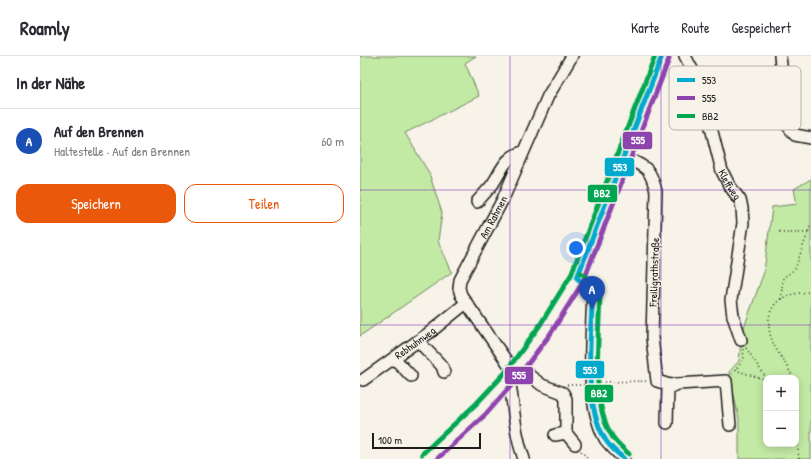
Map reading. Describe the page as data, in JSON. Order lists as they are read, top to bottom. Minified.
{"streets":{"street":["Kleffweg","Am Rahmen","Freiligrathstraße","Rebhuhnweg"]},"crossings":[["Am Rahmen","Rebhuhnweg"]],"lines":["transit line 553","transit line BB2","transit line 555"],"legend":["553","555","BB2"],"scale_bar":"100 m","page":{"header":"Roamly","nav":["Karte","Route","Gespeichert"],"heading":"In der Nähe","list":[{"mark":"A","name":"Auf den Brennen","note":"Haltestelle · Auf den Brennen","value":"60 m"}],"buttons":["Speichern","Teilen"],"pins":"A","map_buttons":["+","−"],"scale":"100 m"}}
